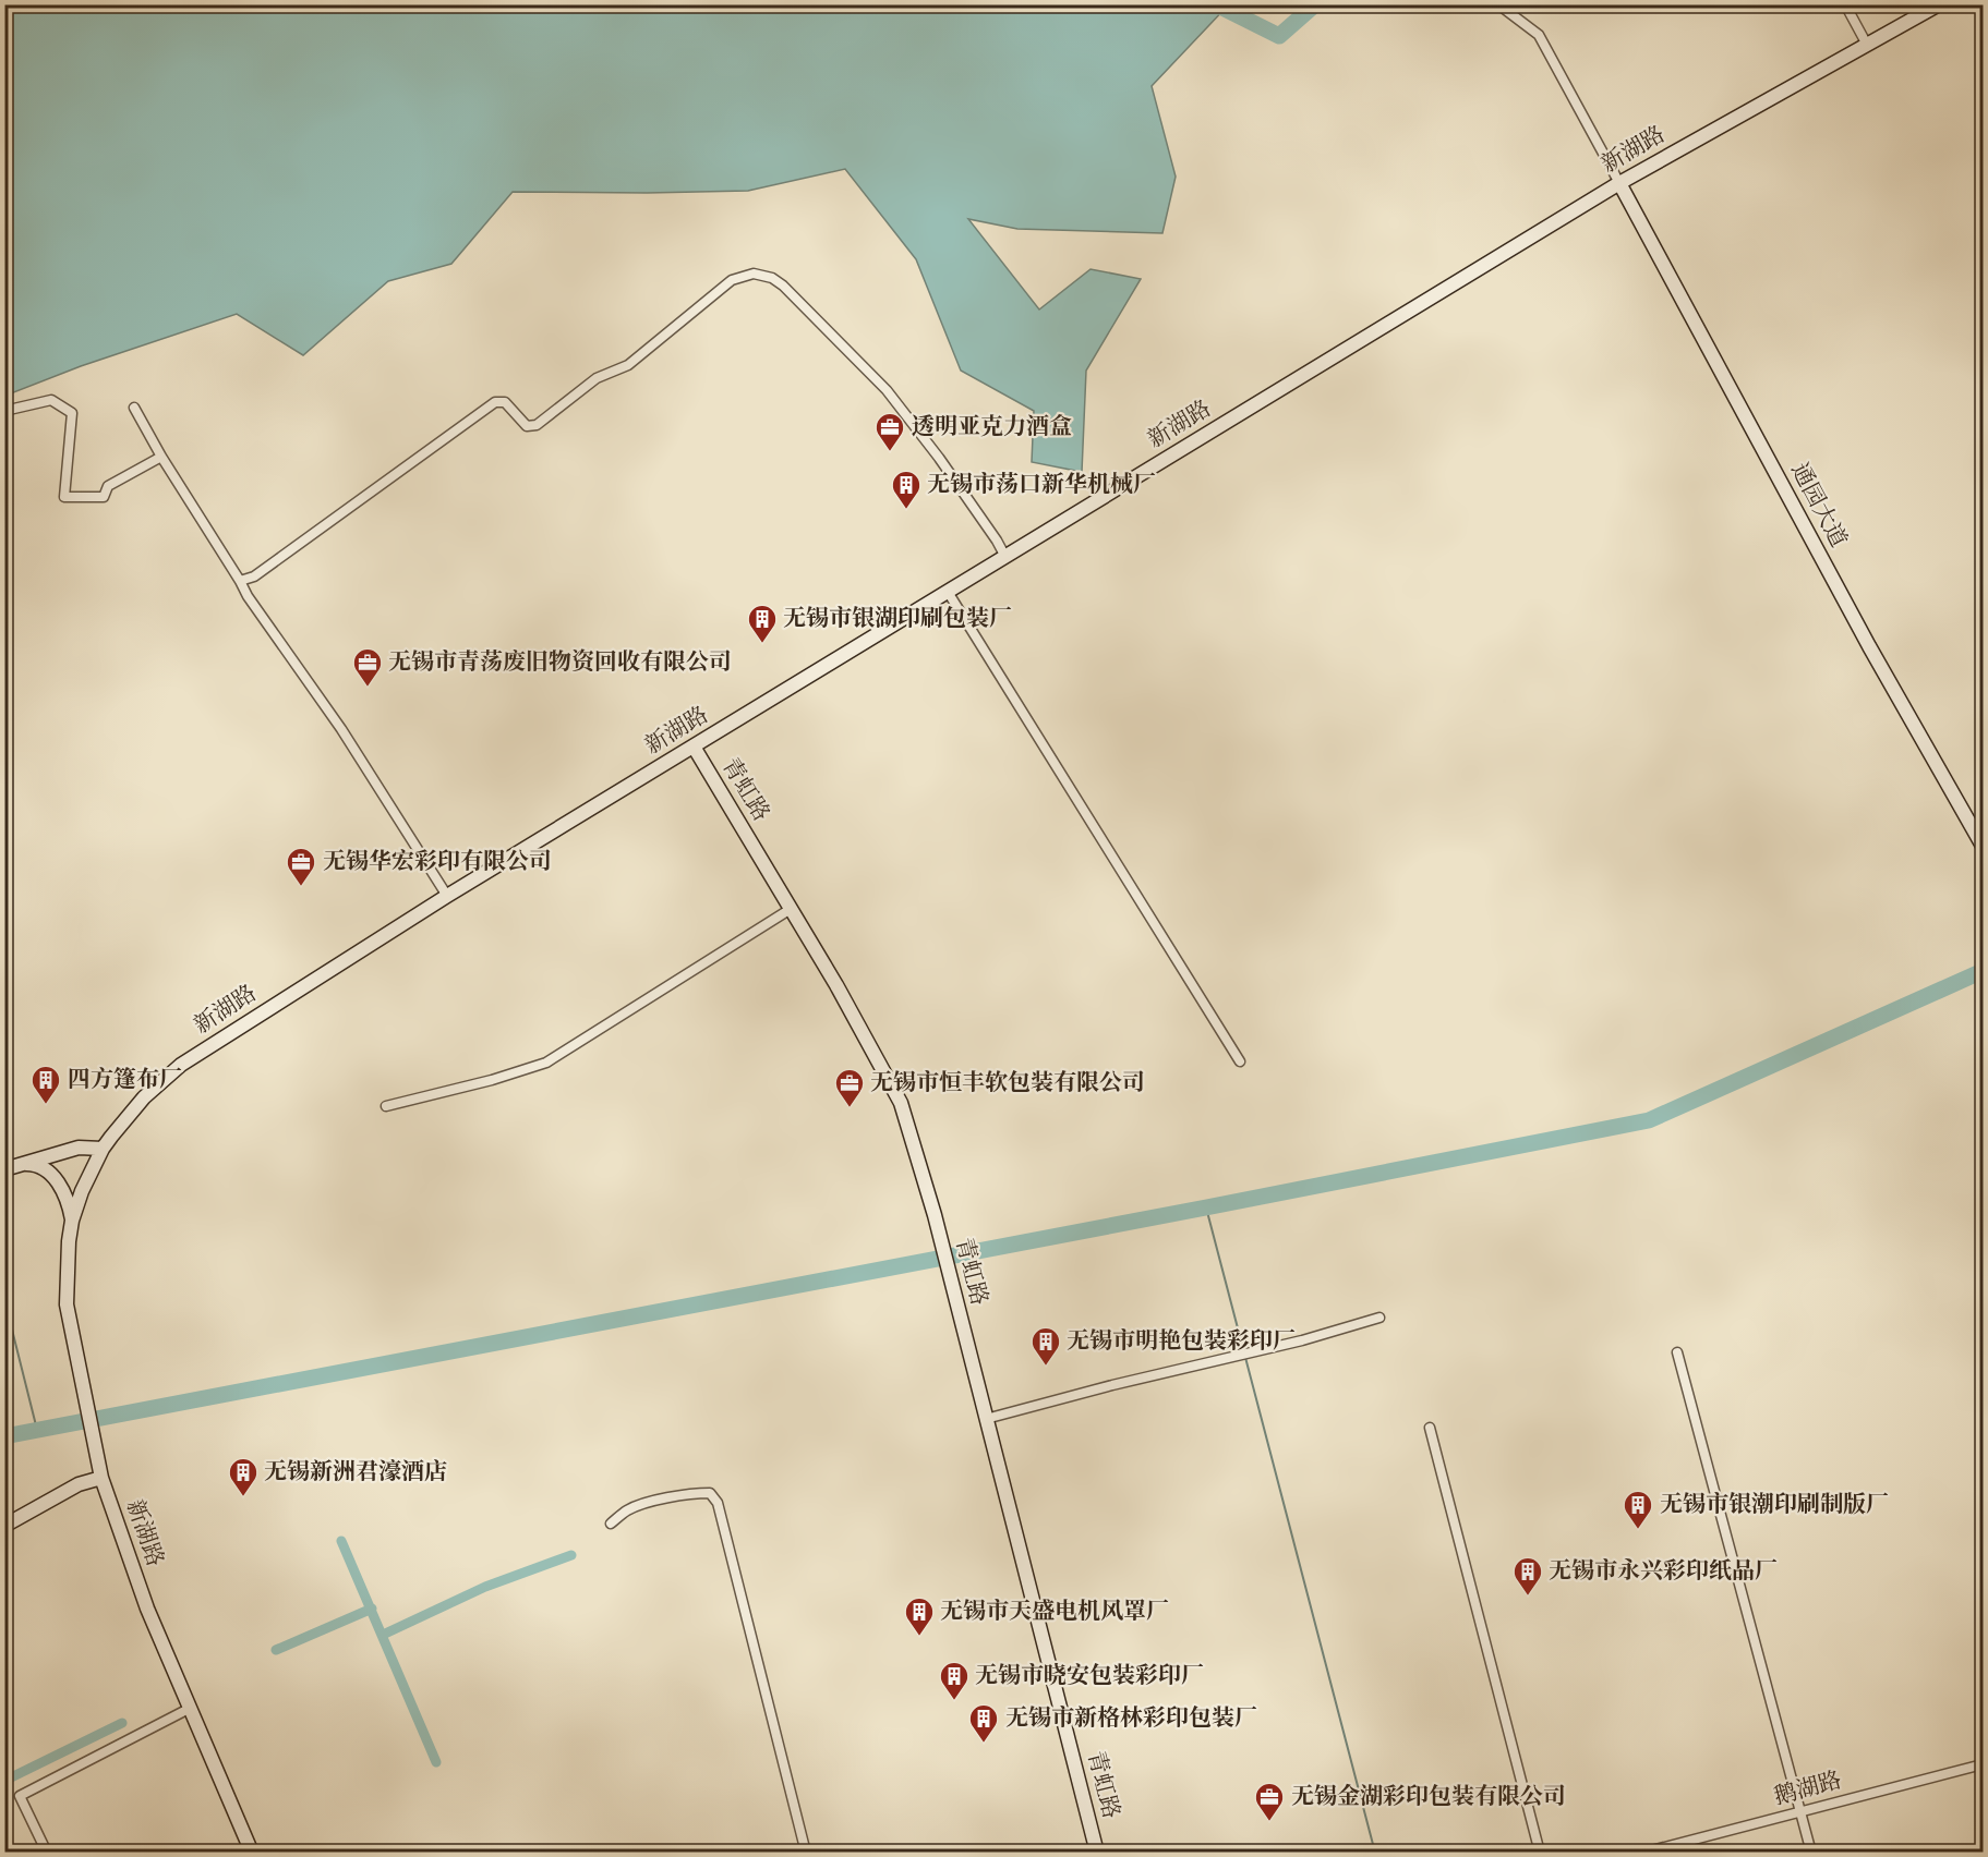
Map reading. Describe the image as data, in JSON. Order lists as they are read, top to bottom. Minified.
{"streets":{"main road":["新湖路","通园大道","青虹路"],"street":["鹅湖路"]},"crossings":[["新湖路","通园大道"],["新湖路","青虹路"]],"places":{"office":["透明亚克力酒盒","无锡市青荡废旧物资回收有限公司","无锡华宏彩印有限公司","无锡市恒丰软包装有限公司","无锡金湖彩印包装有限公司"],"building":["无锡市荡口新华机械厂","无锡市银湖印刷包装厂","四方篷布厂","无锡市明艳包装彩印厂","无锡新洲君濠酒店","无锡市银潮印刷制版厂","无锡市永兴彩印纸品厂","无锡市天盛电机风罩厂","无锡市晓安包装彩印厂","无锡市新格林彩印包装厂"]}}
